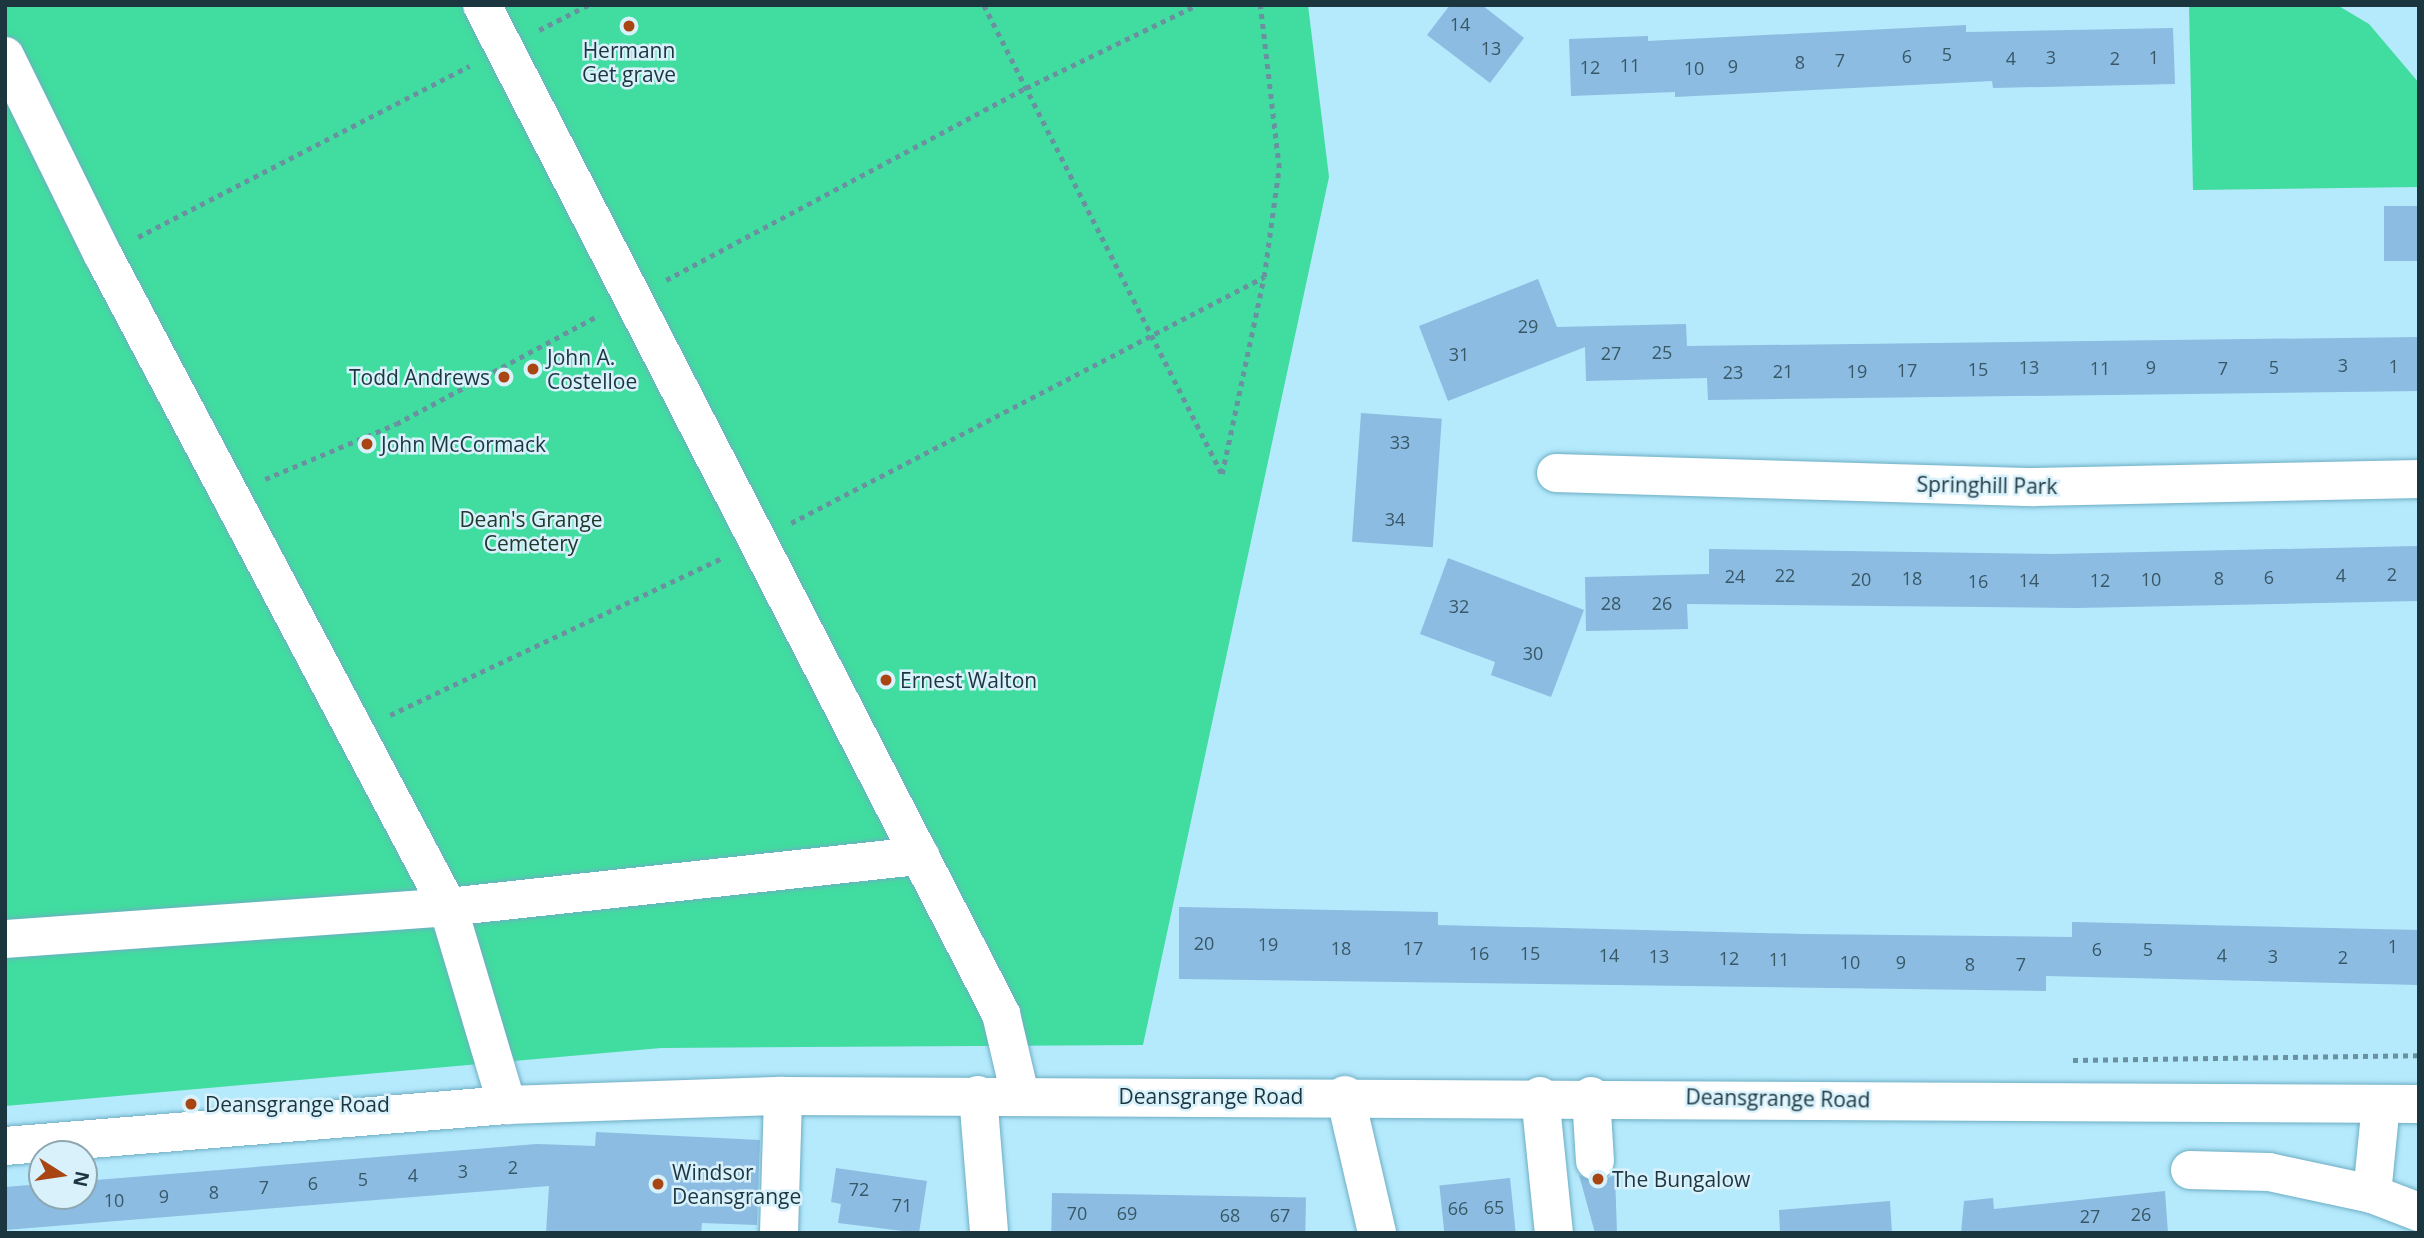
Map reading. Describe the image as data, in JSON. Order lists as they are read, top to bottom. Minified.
{"streets":{"main road":["Springhill Park","Deansgrange Road"]},"parks":["Dean's Grange Cemetery"],"places":["Hermann Get grave","John A. Costelloe","Todd Andrews","John McCormack","Ernest Walton","Deansgrange Road","The Bungalow","Windsor Deansgrange"],"house_numbers":["14","13","5","6","3","1","4","2","7","8","11","9","12","10","29","25","27","31","3","1","13","9","5","11","7","15","17","21","19","23","33","34","2","22","4","24","6","18","8","20","10","14","12","16","28","26","32","30","20","19","1","18","17","6","5","16","15","14","4","13","3","2","12","11","10","9","8","7","2","3","4","5","6","7","72","8","9","10","71","65","66","70","69","26","68","67","27"],"north":"right"}
